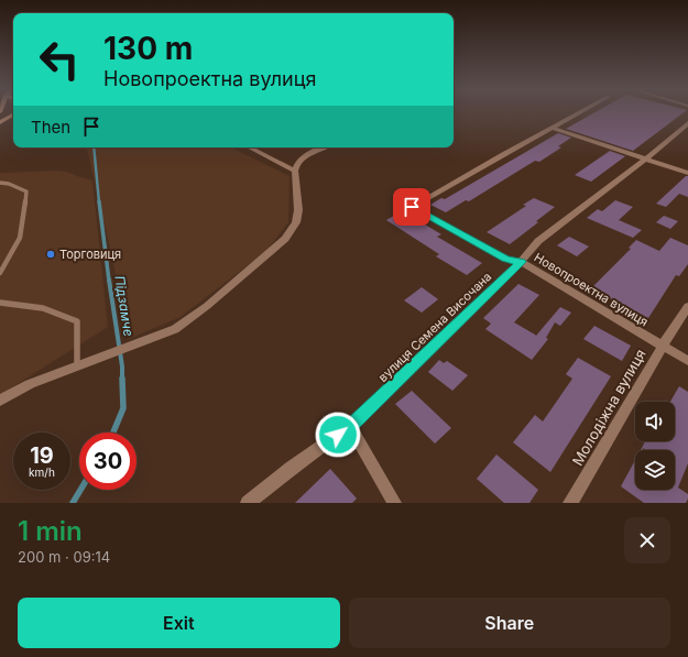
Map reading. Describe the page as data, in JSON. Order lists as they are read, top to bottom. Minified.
{"streets":{"street":["Новопроектна вулиця","вулиця Семена Височана","Молодіжна вулиця"]},"crossings":[["Новопроектна вулиця","вулиця Семена Височана"],["Новопроектна вулиця","Молодіжна вулиця"]],"water":["Підзамче"],"places":["Торговиця"],"page":{"turn":["130 m","Новопроектна вулиця"],"then":"Then","speed":"19 km/h","limit":"30","heading":["1 min","200 m · 09:14"],"buttons":["Exit","Share"]}}
